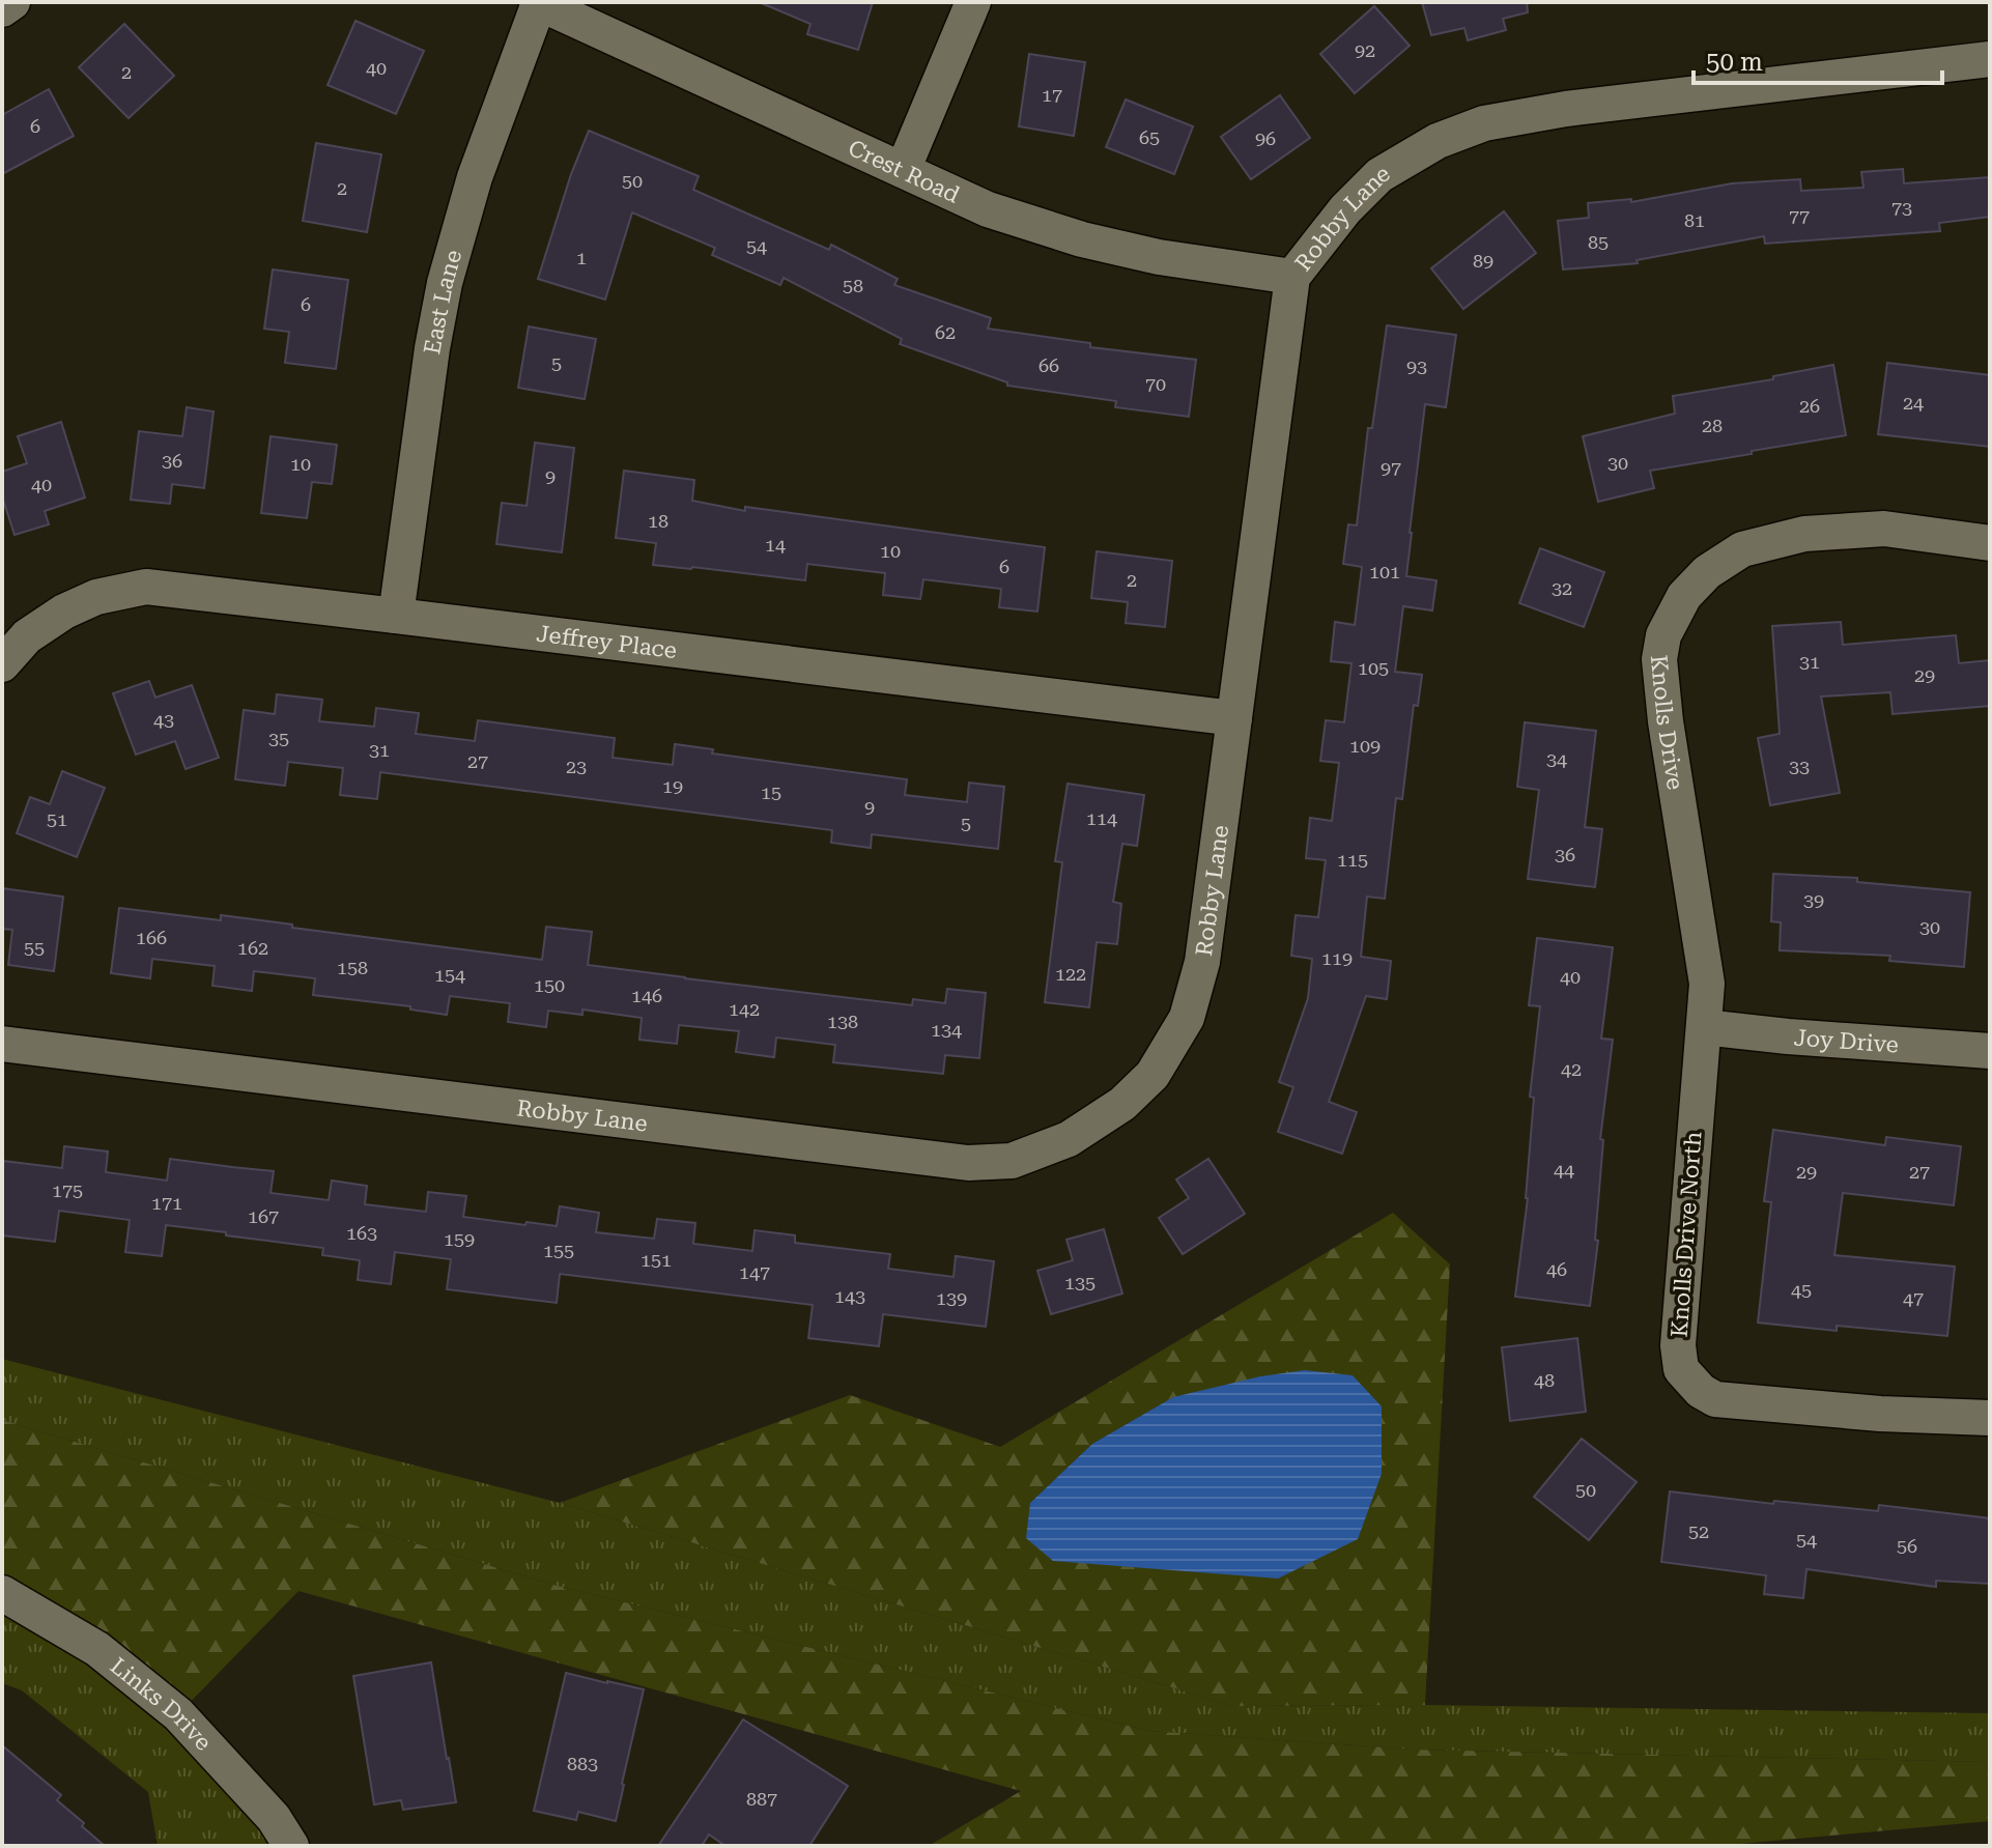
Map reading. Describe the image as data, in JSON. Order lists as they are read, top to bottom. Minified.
{"streets":{"street":["Crest Road","Robby Lane","East Lane","Jeffrey Place","Knolls Drive","Joy Drive","Knolls Drive North","Links Drive"]},"crossings":[["Crest Road","Robby Lane"],["Crest Road","East Lane"],["Robby Lane","Jeffrey Place"],["East Lane","Jeffrey Place"],["Knolls Drive","Joy Drive"],["Knolls Drive","Knolls Drive North"],["Joy Drive","Knolls Drive North"]],"house_numbers":["92","40","2","17","6","65","96","50","2","73","77","81","85","54","1","89","58","6","62","5","66","93","70","24","26","28","36","30","10","97","9","40","18","14","10","6","101","2","32","31","105","29","43","35","109","31","34","27","23","33","19","15","9","114","51","5","36","115","39","30","166","55","162","119","158","122","154","40","150","146","142","138","134","42","44","29","27","175","171","167","163","159","155","151","46","147","135","45","143","139","47","48","50","52","54","56","883","887"],"scale_bar":"50 m"}
